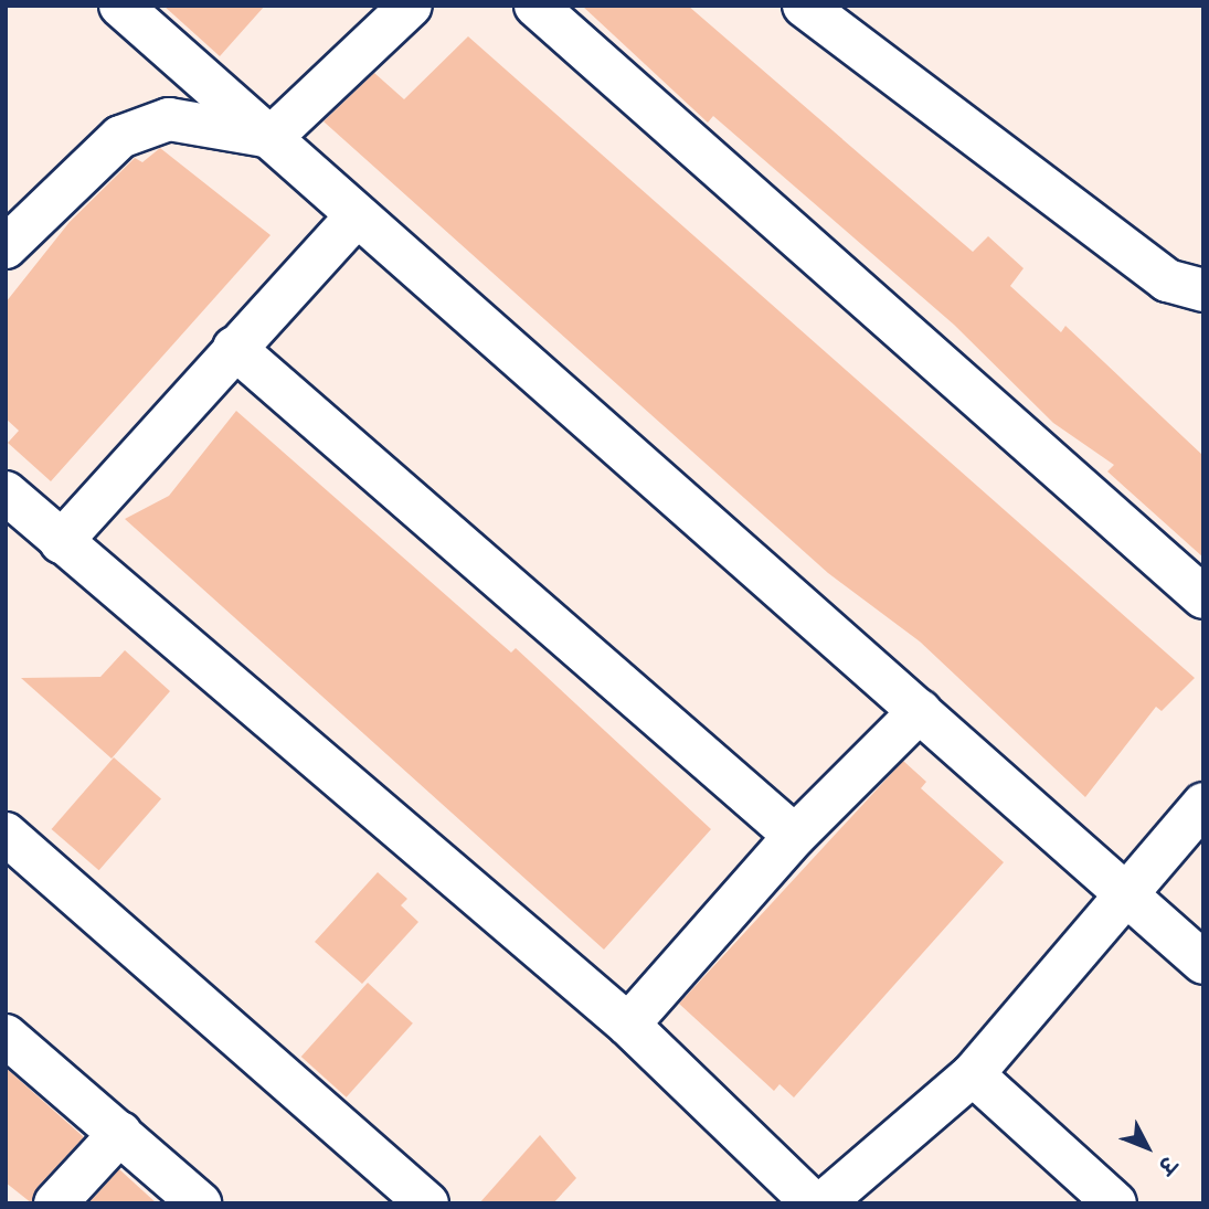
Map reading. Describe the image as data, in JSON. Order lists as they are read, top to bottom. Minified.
{"north":"bottom right"}
